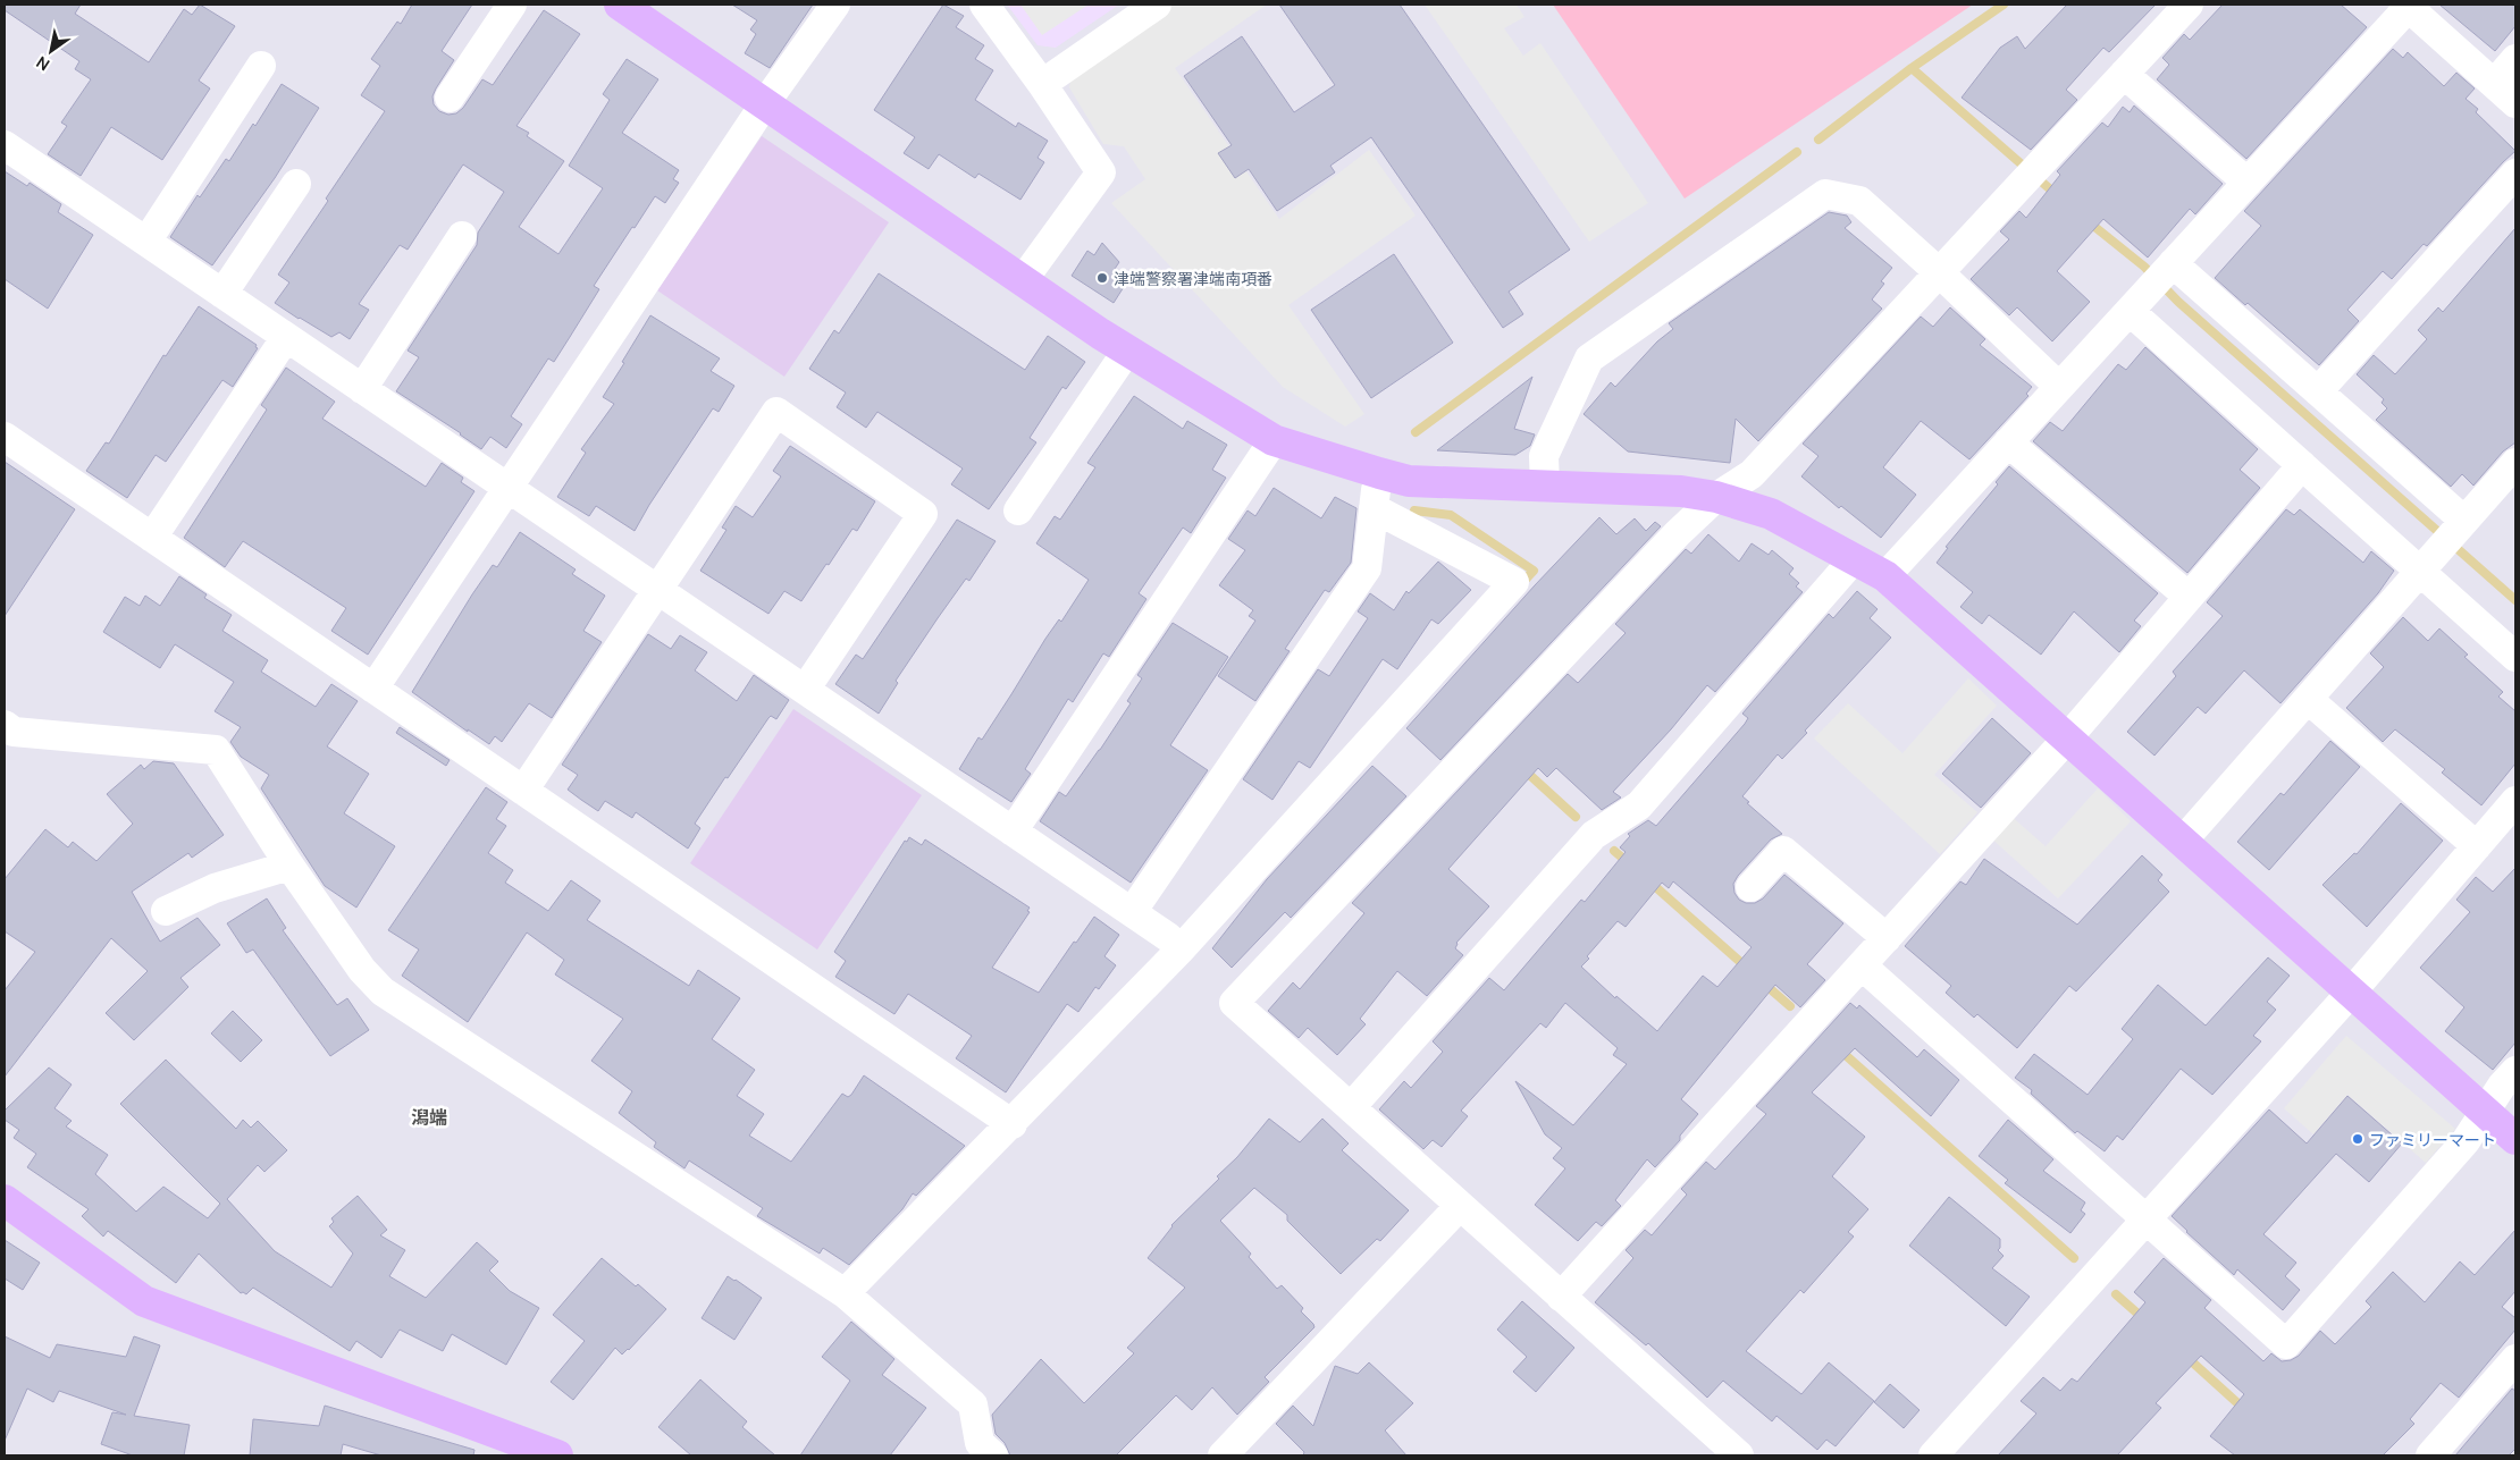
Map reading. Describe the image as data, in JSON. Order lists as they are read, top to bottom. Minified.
{"districts":["潟端"],"places":["津端警察署津端南項番","ファミリーマート"],"north":"bottom left"}
